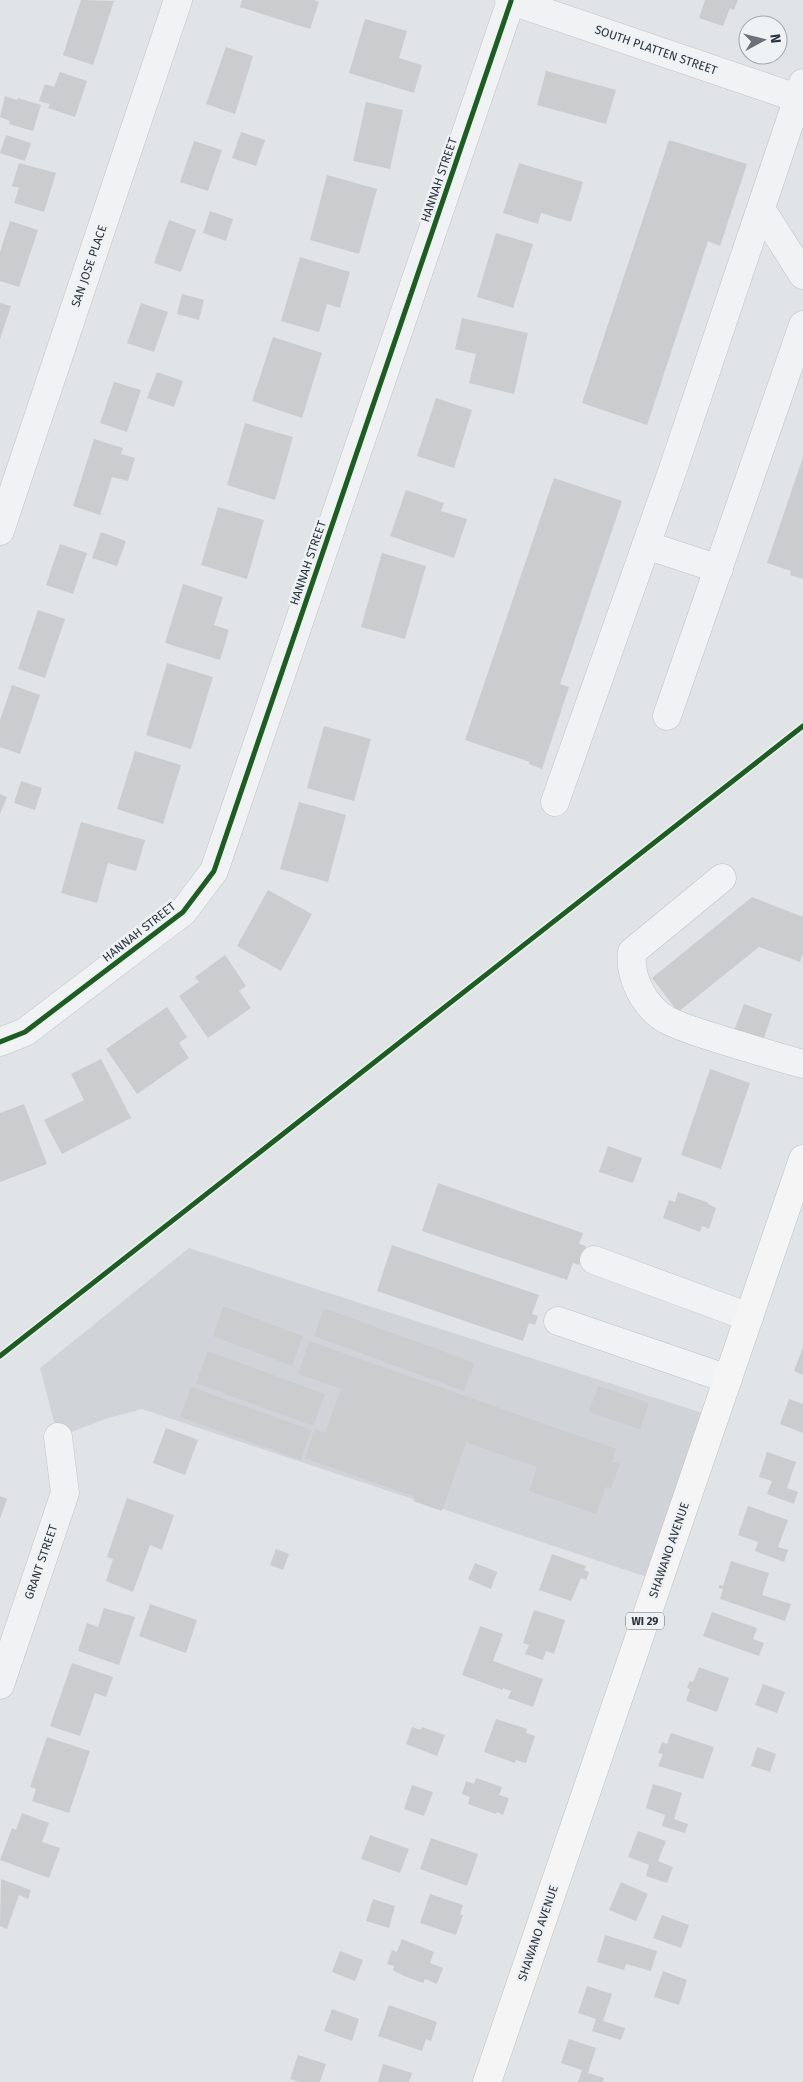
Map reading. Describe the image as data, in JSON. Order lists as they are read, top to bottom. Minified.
{"streets":{"main road":["SHAWANO AVENUE","WI 29"],"street":["SOUTH PLATTEN STREET","HANNAH STREET","SAN JOSE PLACE","GRANT STREET"]},"crossings":[["SOUTH PLATTEN STREET","HANNAH STREET"]],"north":"right"}
